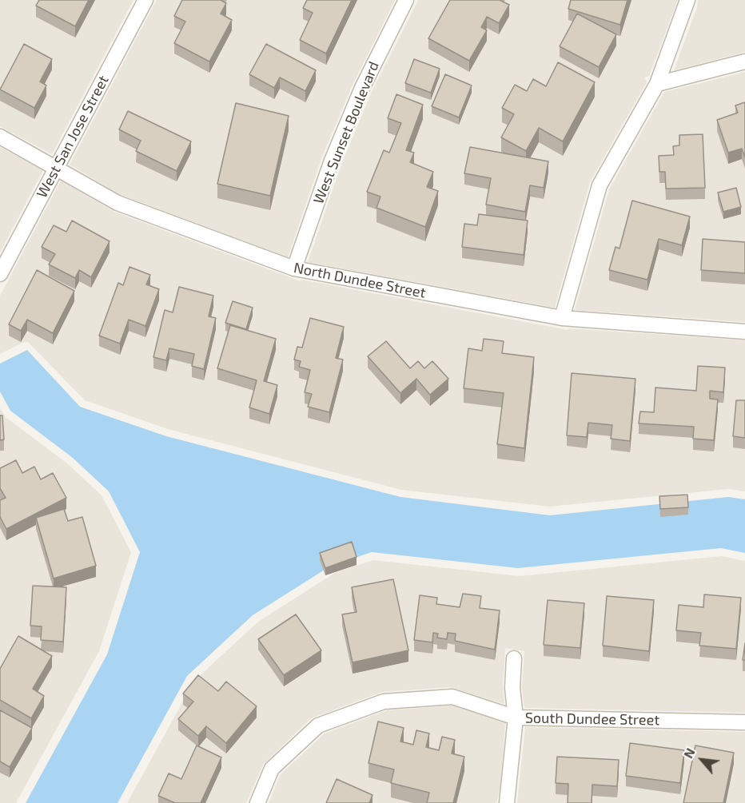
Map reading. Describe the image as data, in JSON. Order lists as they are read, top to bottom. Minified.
{"streets":{"street":["West Sunset Boulevard","West San Jose Street","North Dundee Street","South Dundee Street"]},"crossings":[["West Sunset Boulevard","North Dundee Street"],["West San Jose Street","North Dundee Street"]],"north":"top left"}
